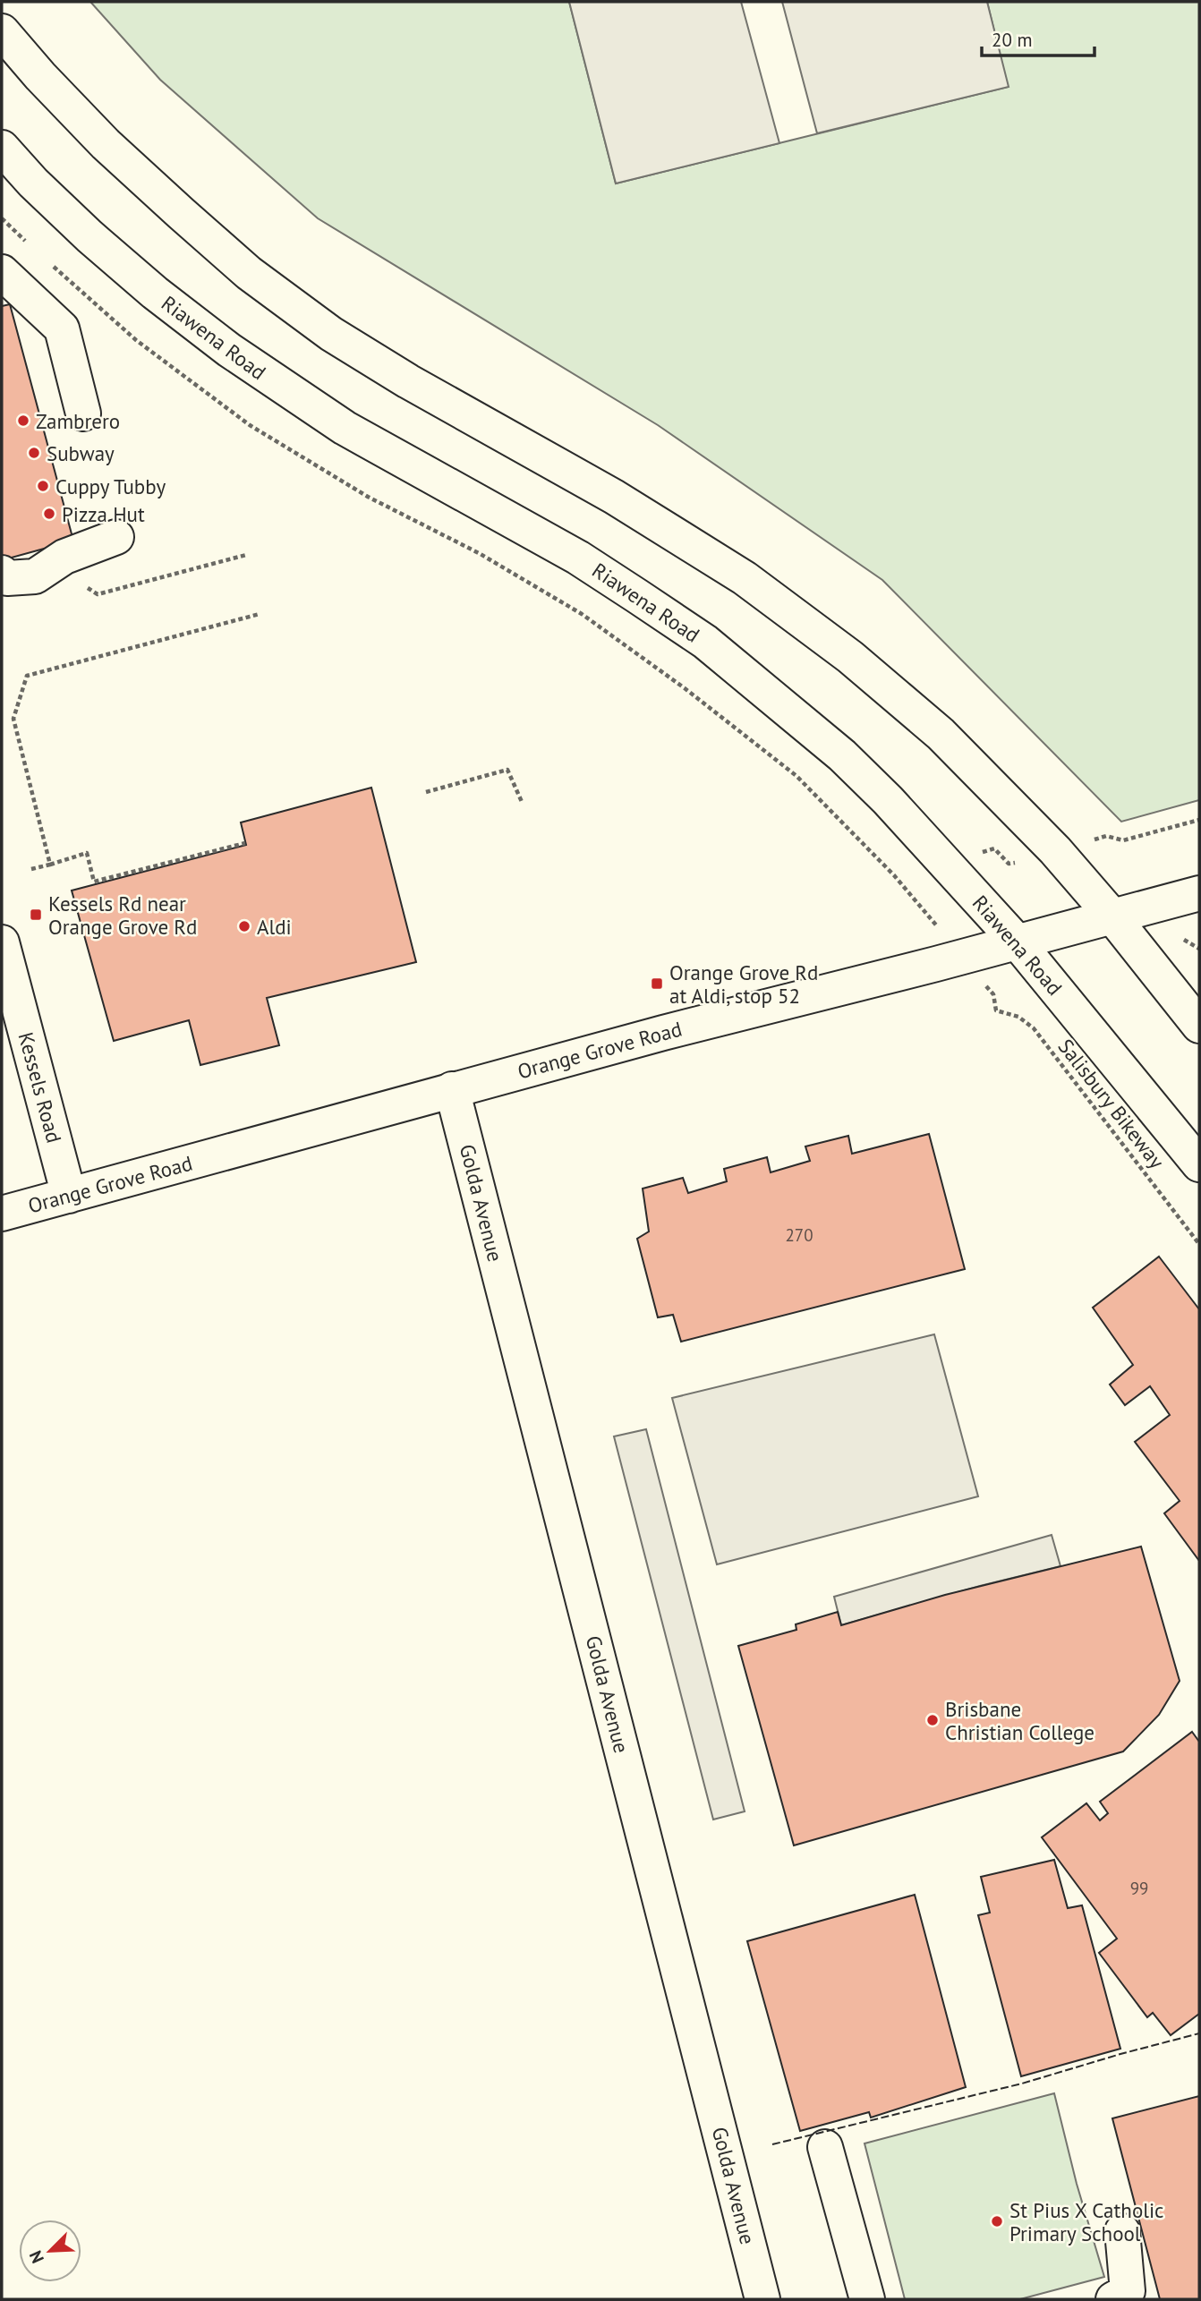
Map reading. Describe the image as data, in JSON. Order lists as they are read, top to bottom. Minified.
{"streets":{"main road":["Riawena Road","Orange Grove Road","Kessels Road","Golda Avenue"],"path":["Salisbury Bikeway"]},"crossings":[["Riawena Road","Orange Grove Road"],["Orange Grove Road","Kessels Road"],["Orange Grove Road","Golda Avenue"]],"places":{"other":["Zambrero","Subway","Cuppy Tubby","Pizza Hut","Aldi","Brisbane Christian College","St Pius X Catholic Primary School"],"transit":["Kessels Rd near Orange Grove Rd","Orange Grove Rd at Aldi, stop 52"]},"house_numbers":["270","99"],"scale_bar":"20 m","north":"bottom left"}
